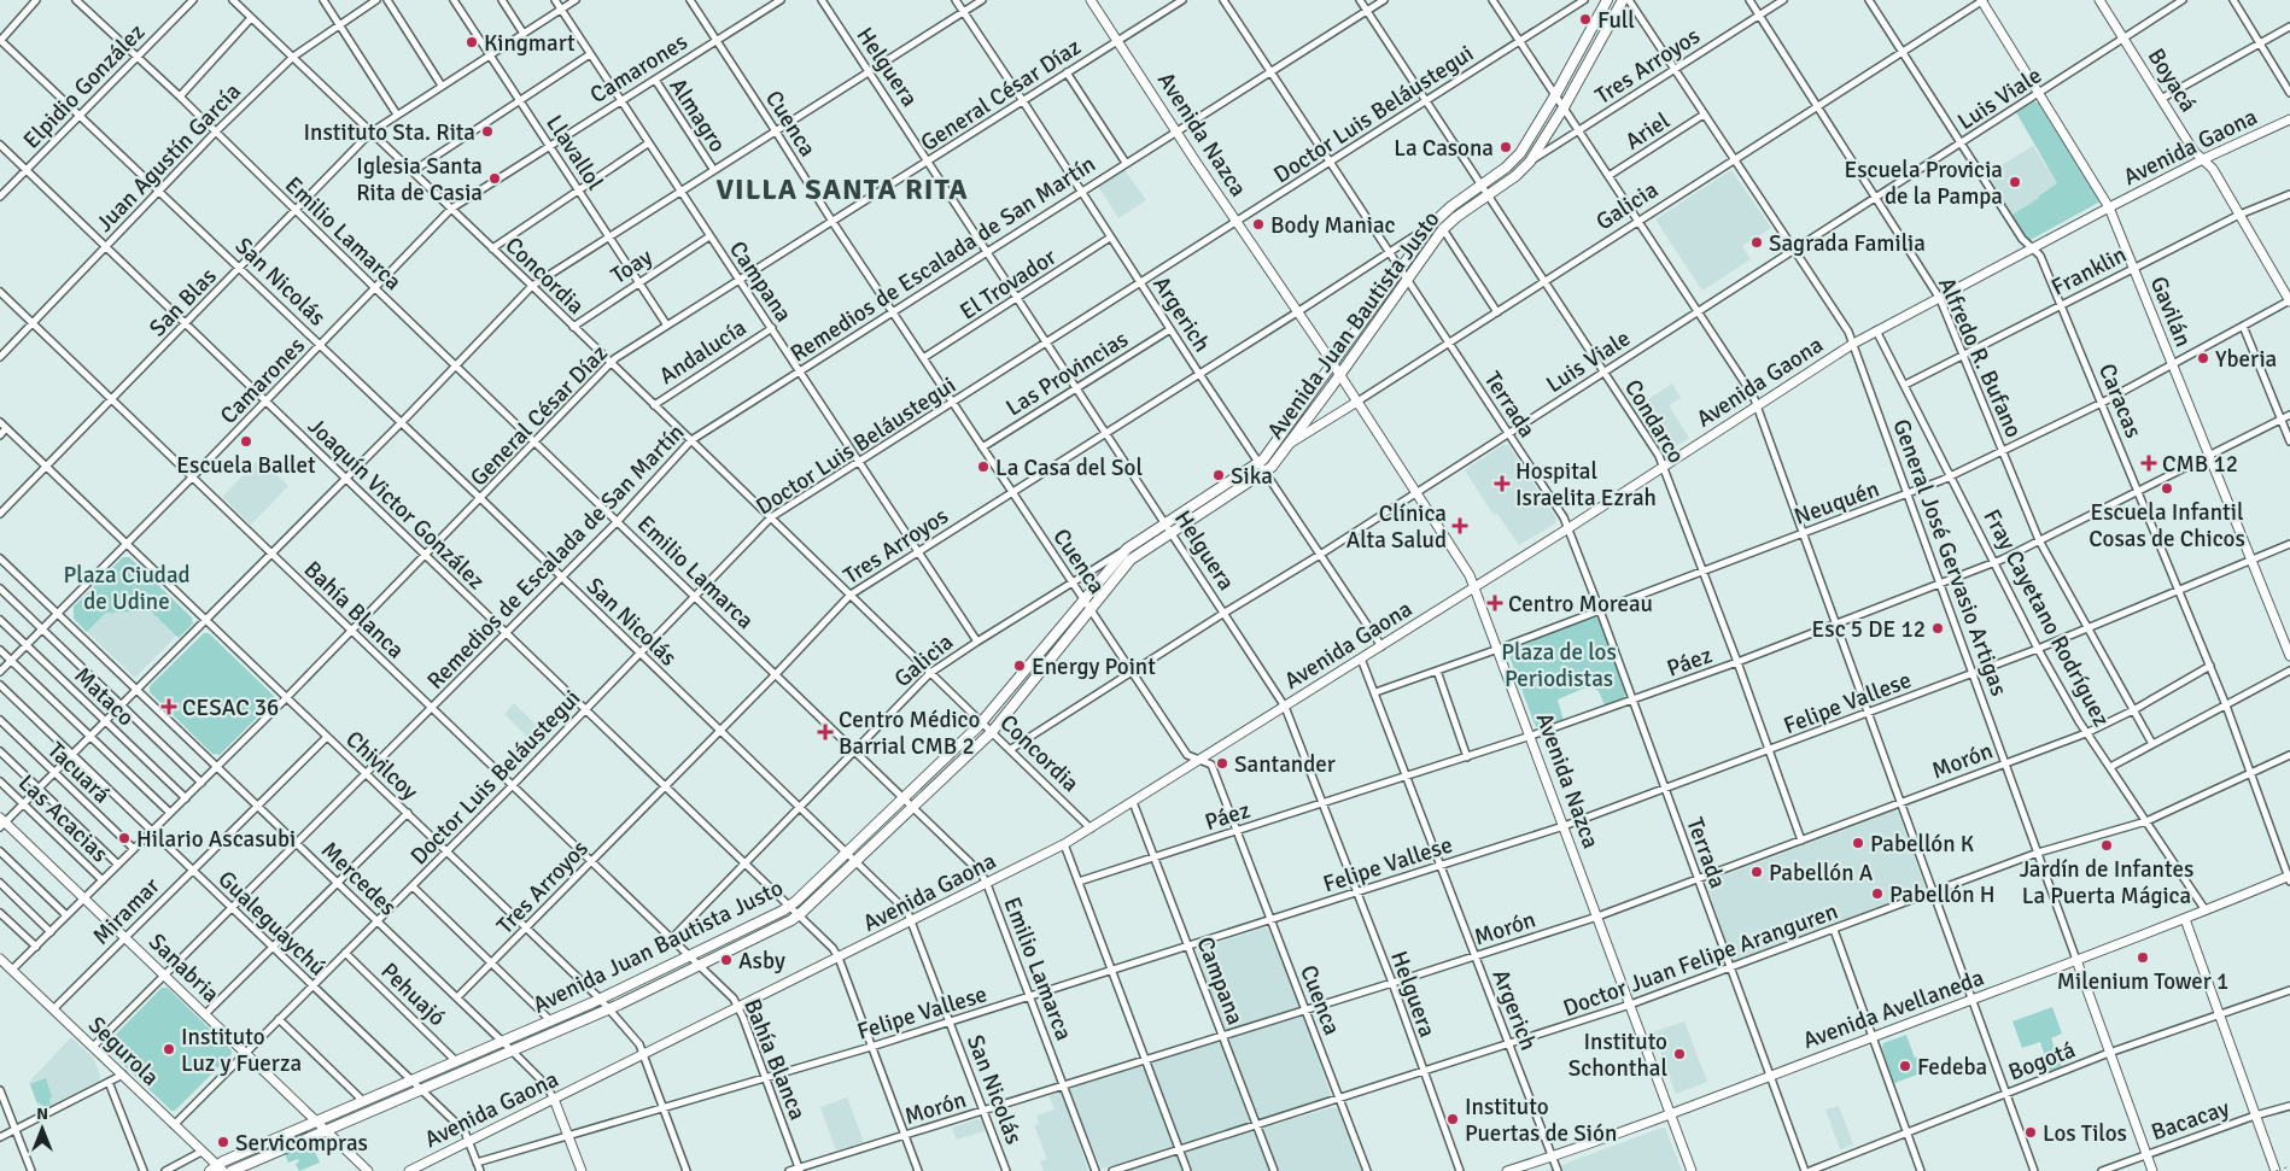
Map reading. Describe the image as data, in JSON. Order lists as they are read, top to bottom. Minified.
{"streets":{"main road":["Boyacá","Avenida Nazca","Avenida Gaona","Galicia","Gavilán","Avenida Juan Bautista Justo","General José Gervasio Artigas","Mercedes","Sanabria","Avenida Avellaneda","Segurola"],"street":["Tres Arroyos","Helguera","Camarones","Elpidio González","General César Díaz","Luis Viale","Doctor Luis Beláustegui","Almagro","Cuenca","Ariel","Llavallol","Juan Agustín García","Emilio Lamarca","Remedios de Escalada de San Martín","Toay","Franklin","Concordia","San Nicolás","Campana","El Trovador","San Blas","Argerich","Andalucía","Alfredo R. Bufano","Las Provincias","Caracas","Terrada","Condarco","Neuquén","Joaquín Victor González","Bahía Blanca","Fray Cayetano Rodríguez","Páez","Mataco","Felipe Vallese","Morón","Chivilcoy","Tacuará","Las Acacias","Miramar","Gualeguaychú","Doctor Juan Felipe Aranguren","Pehuajó","Bogotá","Bacacay"]},"crossings":[["Tres Arroyos","Helguera"],["Tres Arroyos","Cuenca"],["Tres Arroyos","Avenida Nazca"],["Tres Arroyos","Emilio Lamarca"],["Tres Arroyos","Concordia"],["Tres Arroyos","San Nicolás"],["Tres Arroyos","Campana"],["Tres Arroyos","Argerich"],["Tres Arroyos","Avenida Juan Bautista Justo"],["Tres Arroyos","Alfredo R. Bufano"],["Tres Arroyos","Terrada"],["Tres Arroyos","Joaquín Victor González"],["Tres Arroyos","General José Gervasio Artigas"],["Tres Arroyos","Bahía Blanca"],["Tres Arroyos","Chivilcoy"],["Tres Arroyos","Mercedes"],["Helguera","General César Díaz"],["Helguera","Luis Viale"],["Helguera","Doctor Luis Beláustegui"],["Helguera","Avenida Gaona"],["Helguera","Remedios de Escalada de San Martín"],["Helguera","El Trovador"],["Helguera","Avenida Juan Bautista Justo"],["Helguera","Las Provincias"],["Helguera","Páez"],["Helguera","Felipe Vallese"],["Helguera","Morón"],["Helguera","Doctor Juan Felipe Aranguren"],["Camarones","Almagro"],["Camarones","Cuenca"],["Camarones","Llavallol"],["Camarones","Emilio Lamarca"],["Camarones","Concordia"],["Camarones","San Nicolás"],["Camarones","Campana"],["Camarones","Joaquín Victor González"],["Camarones","Bahía Blanca"],["Camarones","Mataco"],["Camarones","Chivilcoy"],["Camarones","Mercedes"],["Boyacá","Luis Viale"],["Boyacá","Avenida Gaona"],["Boyacá","Franklin"],["Boyacá","Neuquén"],["Elpidio González","Emilio Lamarca"],["Elpidio González","San Nicolás"],["Elpidio González","Joaquín Victor González"],["General César Díaz","Cuenca"],["General César Díaz","Avenida Nazca"],["General César Díaz","Llavallol"],["General César Díaz","Emilio Lamarca"],["General César Díaz","Concordia"],["General César Díaz","San Nicolás"],["General César Díaz","Campana"],["General César Díaz","Argerich"],["General César Díaz","Joaquín Victor González"],["General César Díaz","Bahía Blanca"],["General César Díaz","Mataco"],["General César Díaz","Chivilcoy"],["General César Díaz","Tacuará"],["General César Díaz","Las Acacias"],["General César Díaz","Mercedes"],["General César Díaz","Gualeguaychú"],["General César Díaz","Sanabria"],["General César Díaz","Segurola"],["Luis Viale","Cuenca"],["Luis Viale","Avenida Nazca"],["Luis Viale","Concordia"],["Luis Viale","Gavilán"],["Luis Viale","Argerich"],["Luis Viale","Alfredo R. Bufano"],["Luis Viale","Caracas"],["Luis Viale","Terrada"],["Luis Viale","Condarco"],["Luis Viale","General José Gervasio Artigas"],["Doctor Luis Beláustegui","Cuenca"],["Doctor Luis Beláustegui","Avenida Nazca"],["Doctor Luis Beláustegui","Emilio Lamarca"],["Doctor Luis Beláustegui","Concordia"],["Doctor Luis Beláustegui","San Nicolás"],["Doctor Luis Beláustegui","Campana"],["Doctor Luis Beláustegui","Argerich"],["Doctor Luis Beláustegui","Terrada"],["Doctor Luis Beláustegui","Condarco"],["Doctor Luis Beláustegui","Joaquín Victor González"],["Doctor Luis Beláustegui","Bahía Blanca"],["Doctor Luis Beláustegui","Chivilcoy"],["Doctor Luis Beláustegui","Mercedes"],["Doctor Luis Beláustegui","Gualeguaychú"],["Doctor Luis Beláustegui","Sanabria"],["Doctor Luis Beláustegui","Pehuajó"],["Doctor Luis Beláustegui","Segurola"],["Cuenca","Avenida Gaona"],["Cuenca","Galicia"],["Cuenca","Remedios de Escalada de San Martín"],["Cuenca","El Trovador"],["Cuenca","Avenida Juan Bautista Justo"],["Cuenca","Las Provincias"],["Cuenca","Páez"],["Cuenca","Felipe Vallese"],["Cuenca","Morón"],["Cuenca","Doctor Juan Felipe Aranguren"],["Ariel","General José Gervasio Artigas"],["Avenida Nazca","Avenida Gaona"],["Avenida Nazca","Galicia"],["Avenida Nazca","Remedios de Escalada de San Martín"],["Avenida Nazca","Avenida Juan Bautista Justo"],["Avenida Nazca","Neuquén"],["Avenida Nazca","Páez"],["Avenida Nazca","Felipe Vallese"],["Avenida Nazca","Morón"],["Avenida Nazca","Doctor Juan Felipe Aranguren"],["Avenida Nazca","Avenida Avellaneda"],["Avenida Gaona","Emilio Lamarca"],["Avenida Gaona","Concordia"],["Avenida Gaona","San Nicolás"],["Avenida Gaona","Campana"],["Avenida Gaona","Gavilán"],["Avenida Gaona","Argerich"],["Avenida Gaona","Alfredo R. Bufano"],["Avenida Gaona","Caracas"],["Avenida Gaona","Terrada"],["Avenida Gaona","Condarco"],["Avenida Gaona","Joaquín Victor González"],["Avenida Gaona","General José Gervasio Artigas"],["Avenida Gaona","Bahía Blanca"],["Avenida Gaona","Fray Cayetano Rodríguez"],["Avenida Gaona","Chivilcoy"],["Avenida Gaona","Mercedes"],["Avenida Gaona","Gualeguaychú"],["Llavallol","Toay"],["Llavallol","San Blas"],["Juan Agustín García","Emilio Lamarca"],["Juan Agustín García","Concordia"],["Juan Agustín García","San Nicolás"],["Juan Agustín García","Joaquín Victor González"],["Juan Agustín García","Bahía Blanca"],["Galicia","Emilio Lamarca"],["Galicia","Concordia"],["Galicia","San Nicolás"],["Galicia","Campana"],["Galicia","Gavilán"],["Galicia","Avenida Juan Bautista Justo"],["Galicia","Alfredo R. Bufano"],["Galicia","Caracas"],["Galicia","Terrada"],["Galicia","Condarco"],["Galicia","Joaquín Victor González"],["Galicia","General José Gervasio Artigas"],["Galicia","Bahía Blanca"],["Emilio Lamarca","Remedios de Escalada de San Martín"],["Emilio Lamarca","San Blas"],["Emilio Lamarca","Avenida Juan Bautista Justo"],["Emilio Lamarca","Felipe Vallese"],["Emilio Lamarca","Morón"],["Remedios de Escalada de San Martín","Concordia"],["Remedios de Escalada de San Martín","San Nicolás"],["Remedios de Escalada de San Martín","Campana"],["Remedios de Escalada de San Martín","Argerich"],["Remedios de Escalada de San Martín","Terrada"],["Remedios de Escalada de San Martín","Condarco"],["Remedios de Escalada de San Martín","Joaquín Victor González"],["Remedios de Escalada de San Martín","Bahía Blanca"],["Remedios de Escalada de San Martín","Chivilcoy"],["Remedios de Escalada de San Martín","Mercedes"],["Remedios de Escalada de San Martín","Gualeguaychú"],["Remedios de Escalada de San Martín","Sanabria"],["Remedios de Escalada de San Martín","Segurola"],["Toay","Concordia"],["Toay","Campana"],["Franklin","Gavilán"],["Franklin","Alfredo R. Bufano"],["Franklin","Caracas"],["Franklin","Fray Cayetano Rodríguez"],["Concordia","San Blas"],["Concordia","Avenida Juan Bautista Justo"],["Concordia","Andalucía"],["San Nicolás","San Blas"],["San Nicolás","Avenida Juan Bautista Justo"],["San Nicolás","Felipe Vallese"],["San Nicolás","Morón"],["Campana","San Blas"],["Campana","Andalucía"],["Campana","Páez"],["Campana","Felipe Vallese"],["Campana","Morón"],["Campana","Doctor Juan Felipe Aranguren"],["El Trovador","Argerich"],["San Blas","Joaquín Victor González"],["San Blas","Bahía Blanca"],["San Blas","Chivilcoy"],["Gavilán","Neuquén"],["Gavilán","Páez"],["Gavilán","Felipe Vallese"],["Argerich","Avenida Juan Bautista Justo"],["Argerich","Las Provincias"],["Argerich","Neuquén"],["Argerich","Páez"],["Argerich","Felipe Vallese"],["Argerich","Morón"],["Argerich","Doctor Juan Felipe Aranguren"],["Argerich","Avenida Avellaneda"],["Avenida Juan Bautista Justo","Terrada"],["Avenida Juan Bautista Justo","Condarco"],["Avenida Juan Bautista Justo","Joaquín Victor González"],["Avenida Juan Bautista Justo","Bahía Blanca"],["Avenida Juan Bautista Justo","Chivilcoy"],["Avenida Juan Bautista Justo","Mercedes"],["Avenida Juan Bautista Justo","Gualeguaychú"],["Avenida Juan Bautista Justo","Sanabria"],["Avenida Juan Bautista Justo","Pehuajó"],["Avenida Juan Bautista Justo","Segurola"],["Alfredo R. Bufano","Neuquén"],["Alfredo R. Bufano","Páez"],["Alfredo R. Bufano","Felipe Vallese"],["Alfredo R. Bufano","Morón"],["Caracas","Neuquén"],["Caracas","Páez"],["Caracas","Felipe Vallese"],["Caracas","Morón"],["Caracas","Doctor Juan Felipe Aranguren"],["Caracas","Avenida Avellaneda"],["Terrada","Neuquén"],["Terrada","Páez"],["Terrada","Felipe Vallese"],["Terrada","Morón"],["Terrada","Doctor Juan Felipe Aranguren"],["Terrada","Avenida Avellaneda"],["Condarco","Neuquén"],["Condarco","Páez"],["Condarco","Felipe Vallese"],["Condarco","Morón"],["Neuquén","General José Gervasio Artigas"],["Neuquén","Fray Cayetano Rodríguez"],["Joaquín Victor González","Felipe Vallese"],["Joaquín Victor González","Morón"],["General José Gervasio Artigas","Páez"],["General José Gervasio Artigas","Felipe Vallese"],["General José Gervasio Artigas","Morón"],["General José Gervasio Artigas","Doctor Juan Felipe Aranguren"],["General José Gervasio Artigas","Avenida Avellaneda"],["General José Gervasio Artigas","Bogotá"],["General José Gervasio Artigas","Bacacay"],["Bahía Blanca","Felipe Vallese"],["Bahía Blanca","Morón"],["Fray Cayetano Rodríguez","Páez"],["Fray Cayetano Rodríguez","Felipe Vallese"],["Fray Cayetano Rodríguez","Morón"],["Fray Cayetano Rodríguez","Doctor Juan Felipe Aranguren"],["Fray Cayetano Rodríguez","Avenida Avellaneda"],["Felipe Vallese","Chivilcoy"],["Felipe Vallese","Mercedes"],["Felipe Vallese","Gualeguaychú"],["Chivilcoy","Miramar"],["Mercedes","Miramar"],["Miramar","Gualeguaychú"],["Miramar","Sanabria"],["Miramar","Segurola"]],"districts":["VILLA SANTA RITA"],"parks":["Plaza Ciudad de Udine","Plaza de los Periodistas"],"places":{"other":["Full","Kingmart","Instituto Sta. Rita","La Casona","Iglesia Santa Rita de Casia","Escuela Provicia de la Pampa","Body Maniac","Sagrada Familia","Yberia","Escuela Ballet","La Casa del Sol","Sika","Escuela Infantil Cosas de Chicos","Esc 5 DE 12","Energy Point","Santander","Hilario Ascasubi","Pabellón K","Jardín de Infantes La Puerta Mágica","Pabellón A","Pabellón H","Milenium Tower 1","Asby","Instituto Luz y Fuerza","Instituto Schonthal","Fedeba","Instituto Puertas de Sión","Los Tilos","Servicompras"],"health":["CMB 12","Hospital Israelita Ezrah","Clínica Alta Salud","Centro Moreau","CESAC 36","Centro Médico Barrial CMB 2"]},"north":"top"}
